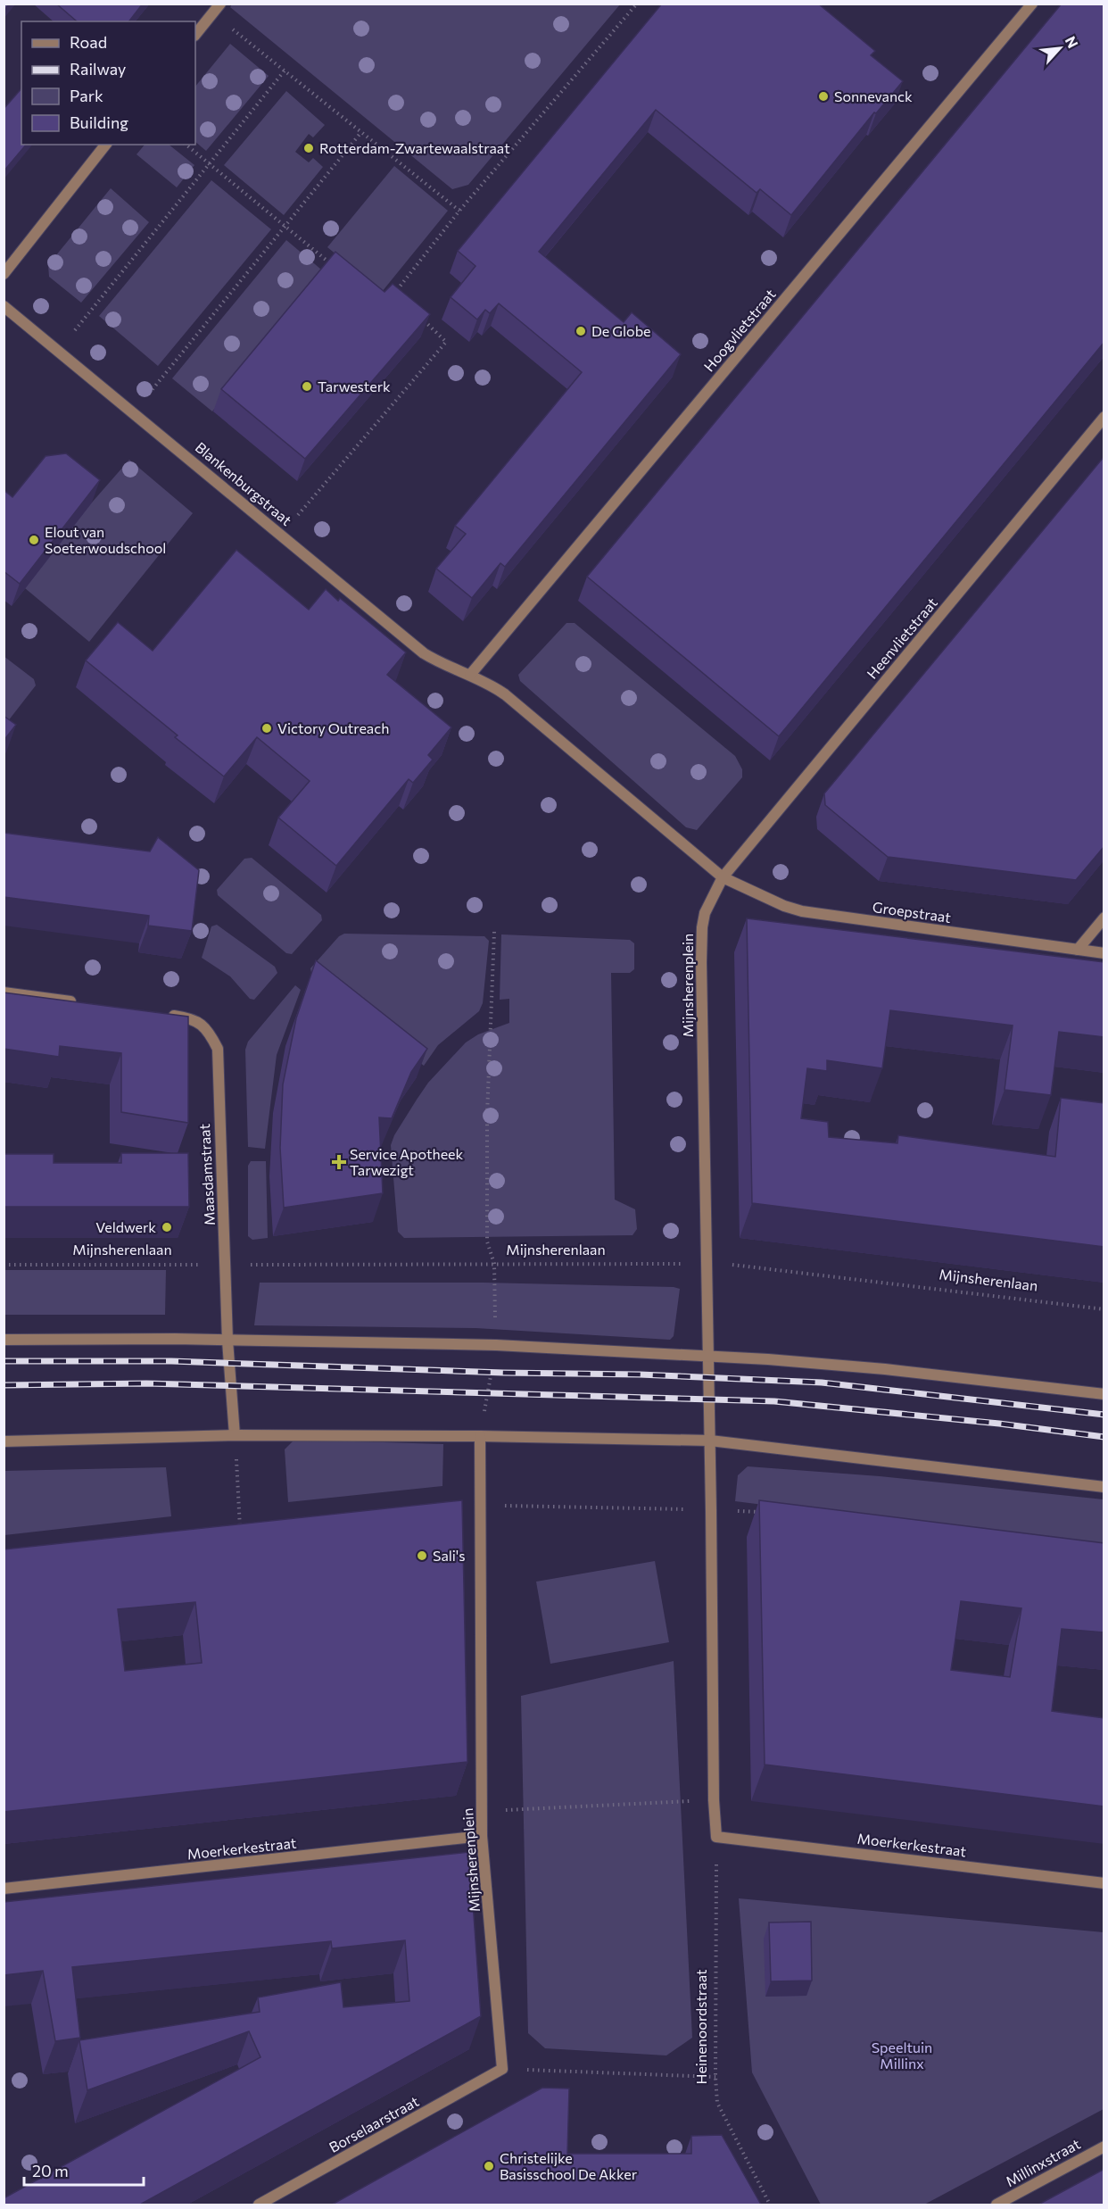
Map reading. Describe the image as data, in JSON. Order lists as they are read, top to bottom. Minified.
{"streets":{"street":["Hoogvlietstraat","Blankenburgstraat","Heenvlietstraat","Groepstraat","Mijnsherenplein","Maasdamstraat","Moerkerkestraat","Borselaarstraat","Millinxstraat"],"path":["Mijnsherenlaan","Heinenoordstraat"]},"crossings":[["Hoogvlietstraat","Blankenburgstraat"],["Heenvlietstraat","Groepstraat"],["Heenvlietstraat","Mijnsherenplein"],["Groepstraat","Mijnsherenplein"],["Mijnsherenplein","Mijnsherenlaan"],["Mijnsherenplein","Moerkerkestraat"],["Mijnsherenplein","Borselaarstraat"],["Maasdamstraat","Mijnsherenlaan"],["Moerkerkestraat","Heinenoordstraat"]],"parks":["Speeltuin Millinx"],"places":{"other":["Sonnevanck","Rotterdam-Zwartewaalstraat","De Globe","Tarwesterk","Elout van Soeterwoudschool","Victory Outreach","Veldwerk","Sali's","Christelijke Basisschool De Akker"],"health":["Service Apotheek Tarwezigt"]},"legend":["Road","Railway","Park","Building"],"scale_bar":"20 m","north":"top right"}
